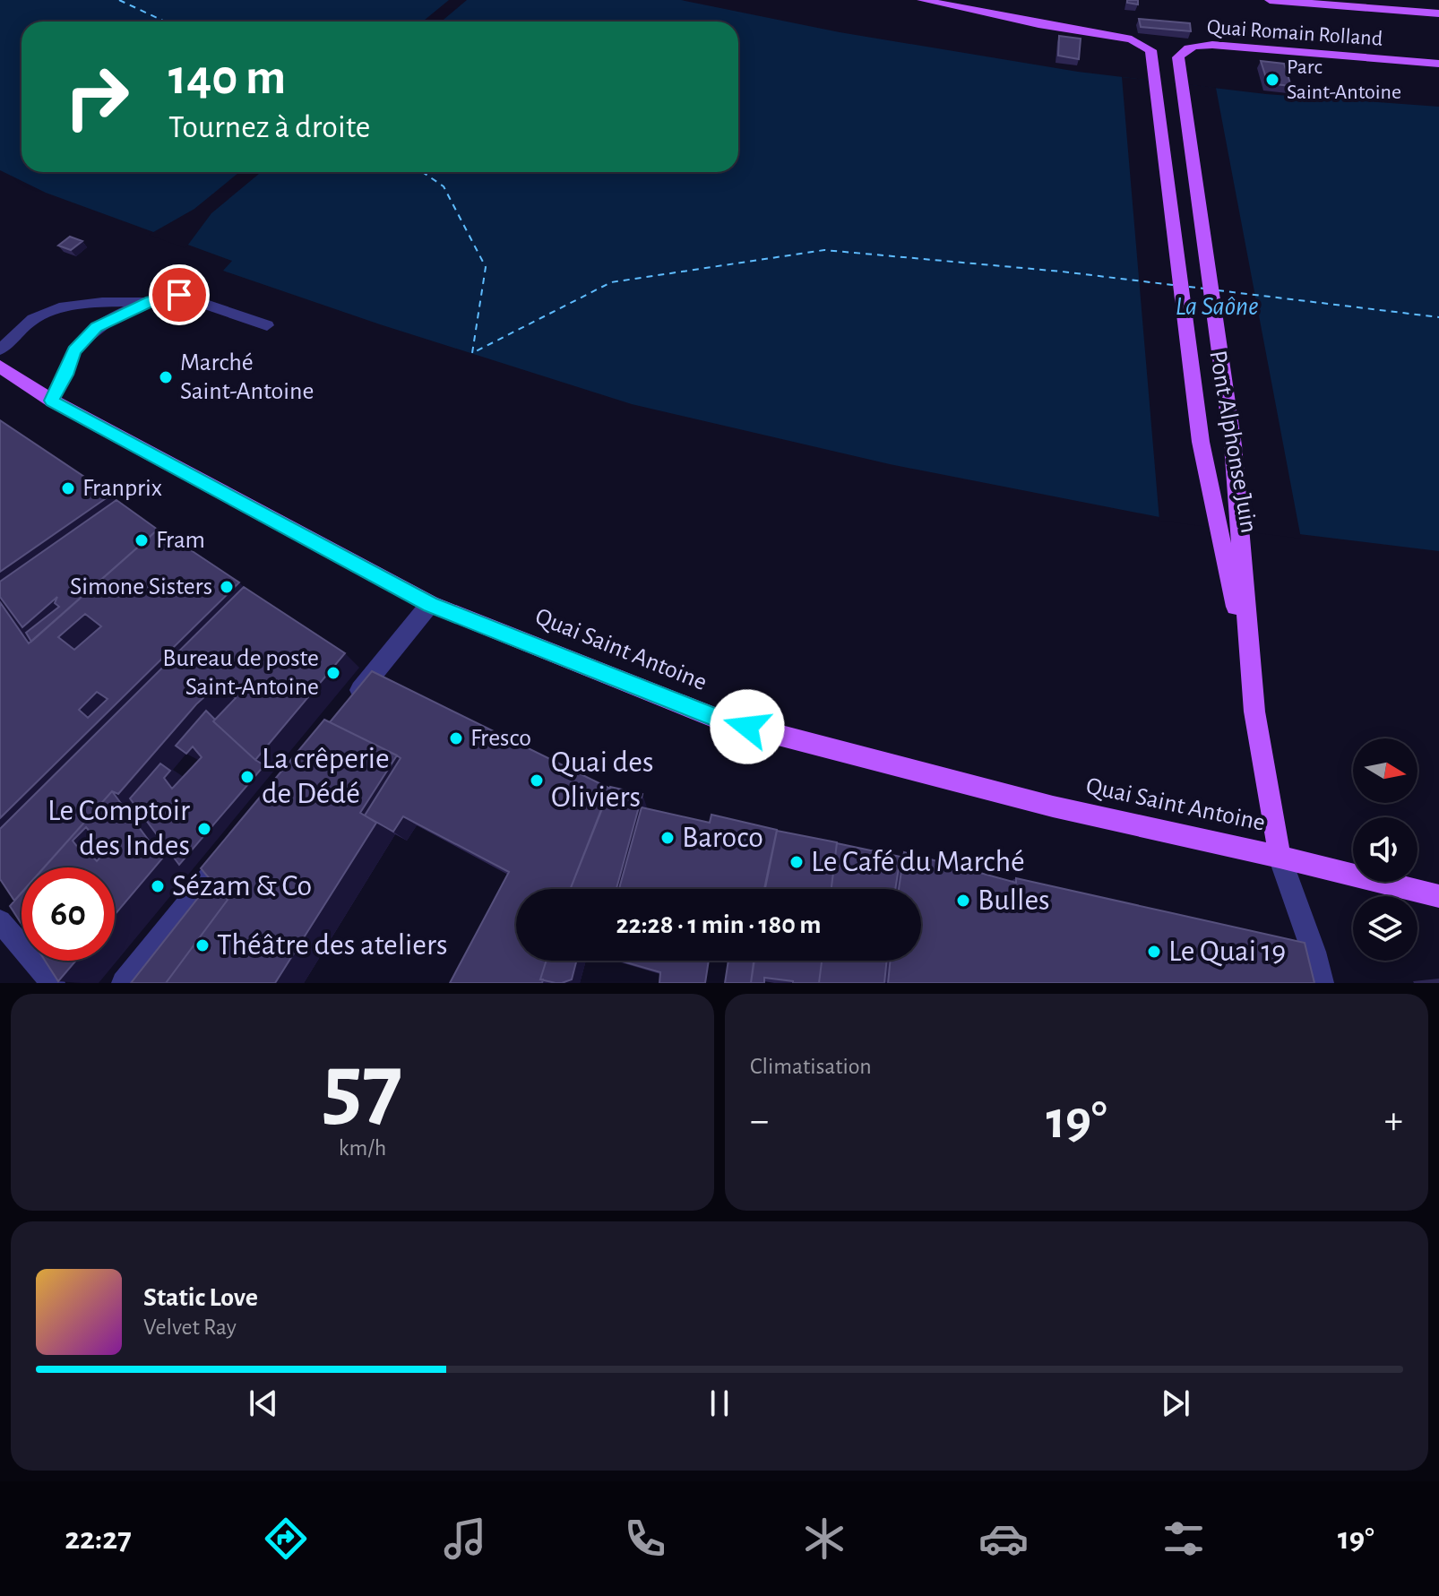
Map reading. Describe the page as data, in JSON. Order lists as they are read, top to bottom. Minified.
{"streets":{"main road":["Quai Romain Rolland","Pont Alphonse Juin","Quai Saint Antoine"]},"crossings":[["Quai Romain Rolland","Pont Alphonse Juin"],["Pont Alphonse Juin","Quai Saint Antoine"]],"water":["La Saône"],"places":["Parc Saint-Antoine","Marché Saint-Antoine","Franprix","Fram","Simone Sisters","Bureau de poste Saint-Antoine","Fresco","La crêperie de Dédé","Quai des Oliviers","Le Comptoir des Indes","Baroco","Le Café du Marché","Sézam & Co","Bulles","Théâtre des ateliers","Le Quai 19"],"north":"right","page":{"turn":["140 m","Tournez à droite"],"limit":"60","trip":"22:28 · 1 min · 180 m","tile":[["57","km/h"],"Climatisation"],"heat":["−","19°","+"],"song":["Static Love","Velvet Ray"],"tabs":["22:27","19°"]}}
